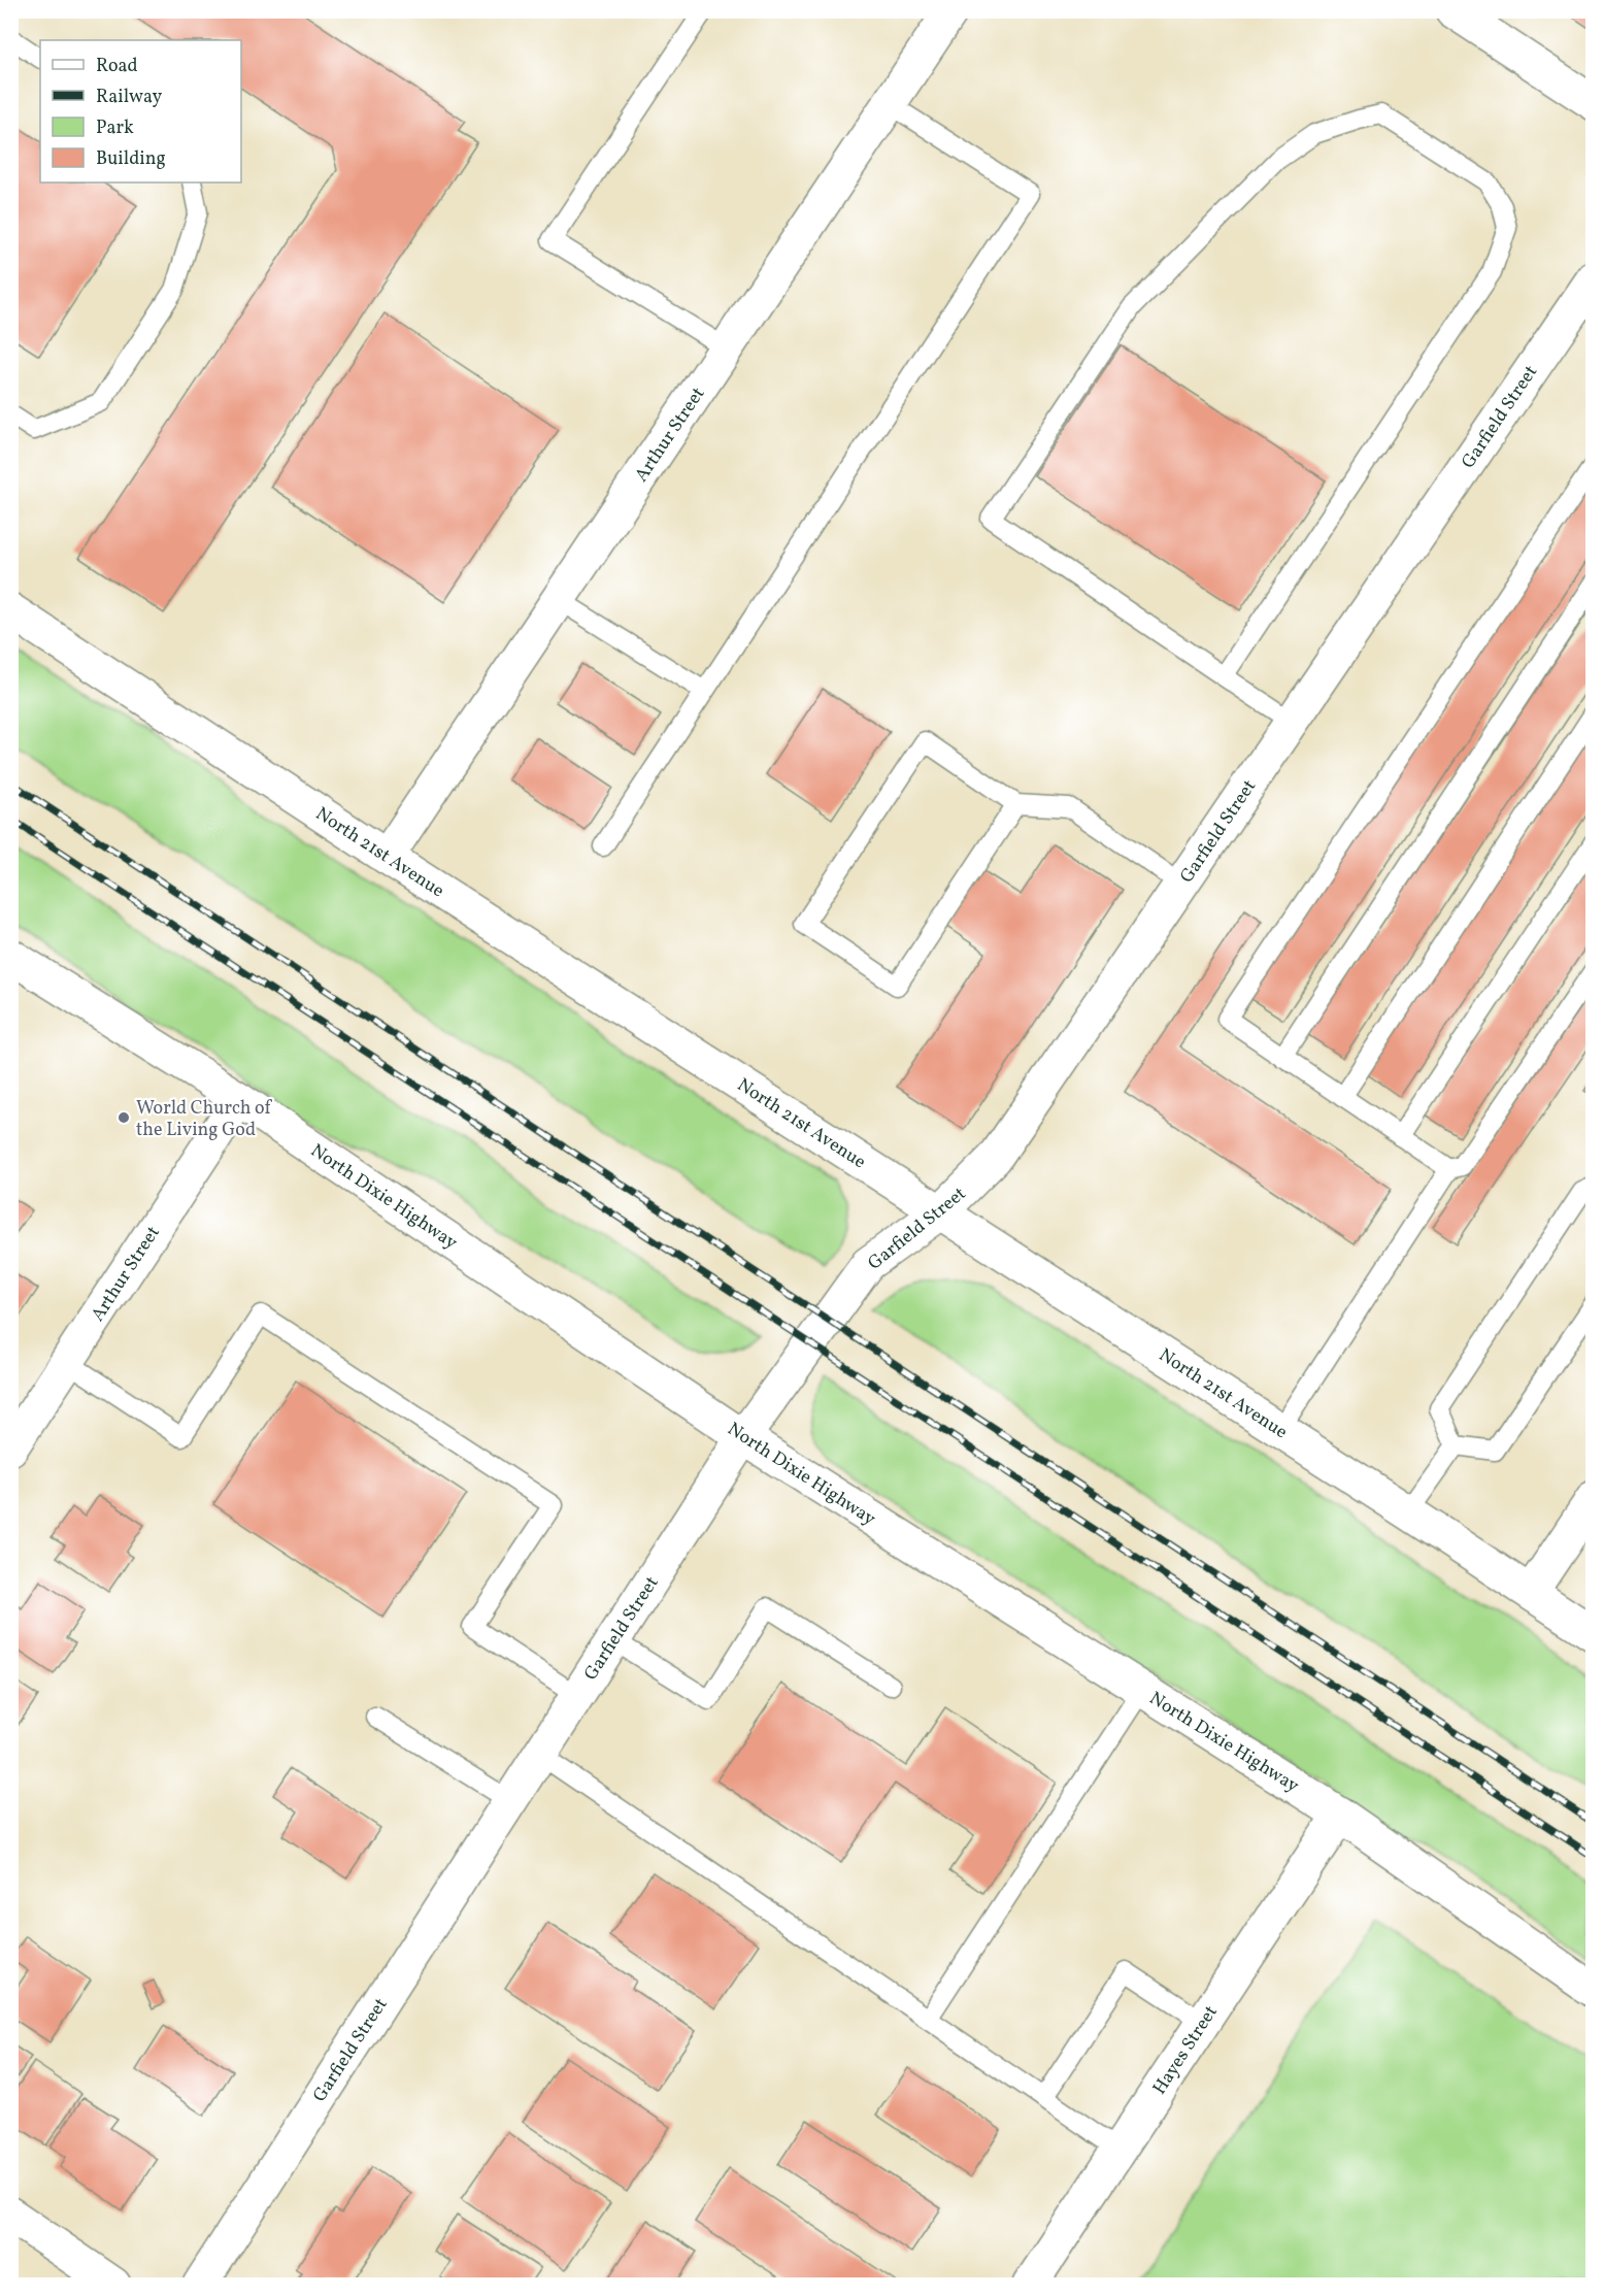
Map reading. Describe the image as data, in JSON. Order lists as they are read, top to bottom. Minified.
{"streets":{"street":["Garfield Street","Arthur Street","North 21st Avenue","North Dixie Highway","Hayes Street"]},"crossings":[["Garfield Street","North 21st Avenue"],["Garfield Street","North Dixie Highway"],["Arthur Street","North 21st Avenue"],["Arthur Street","North Dixie Highway"],["North Dixie Highway","Hayes Street"]],"places":["World Church of the Living God"],"legend":["Road","Railway","Park","Building"]}
